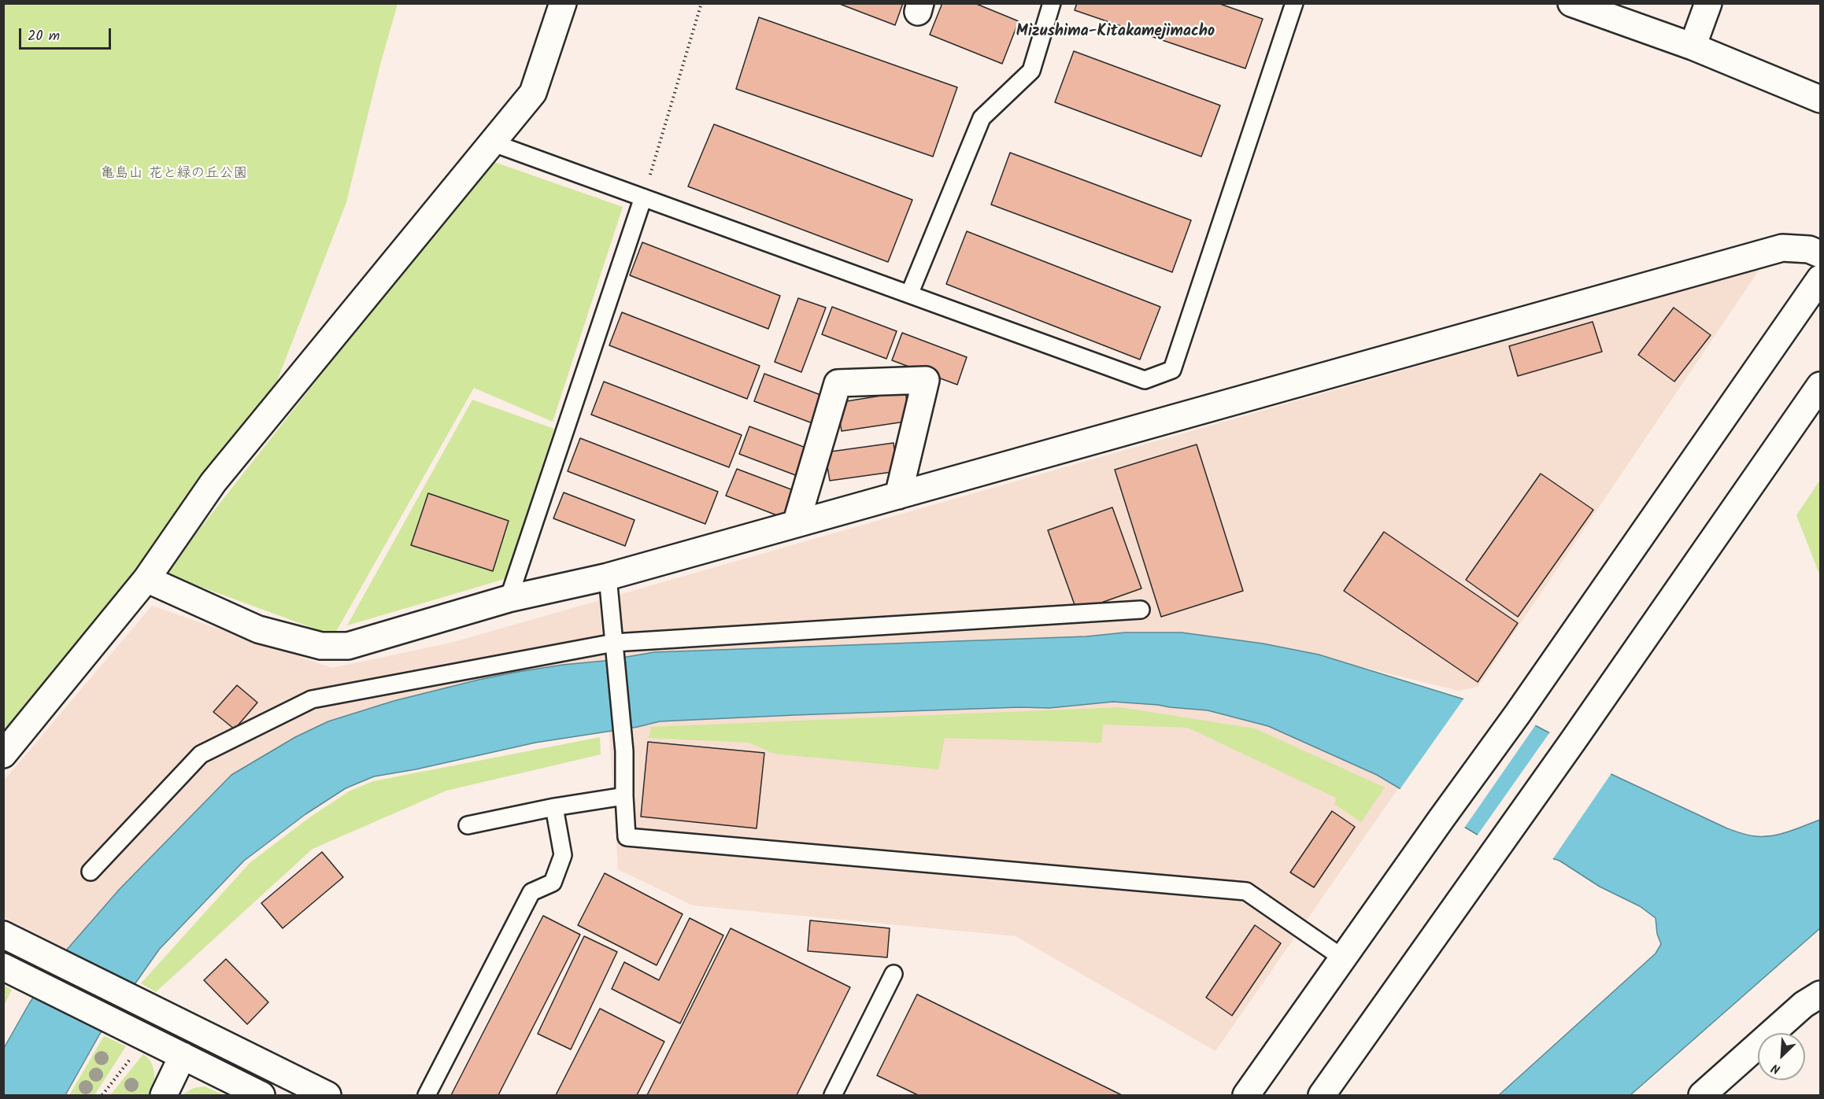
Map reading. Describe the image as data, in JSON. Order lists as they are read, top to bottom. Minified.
{"districts":["Mizushima-Kitakamejimacho"],"parks":["亀島山 花と緑の丘公園"],"scale_bar":"20 m","north":"bottom left"}
